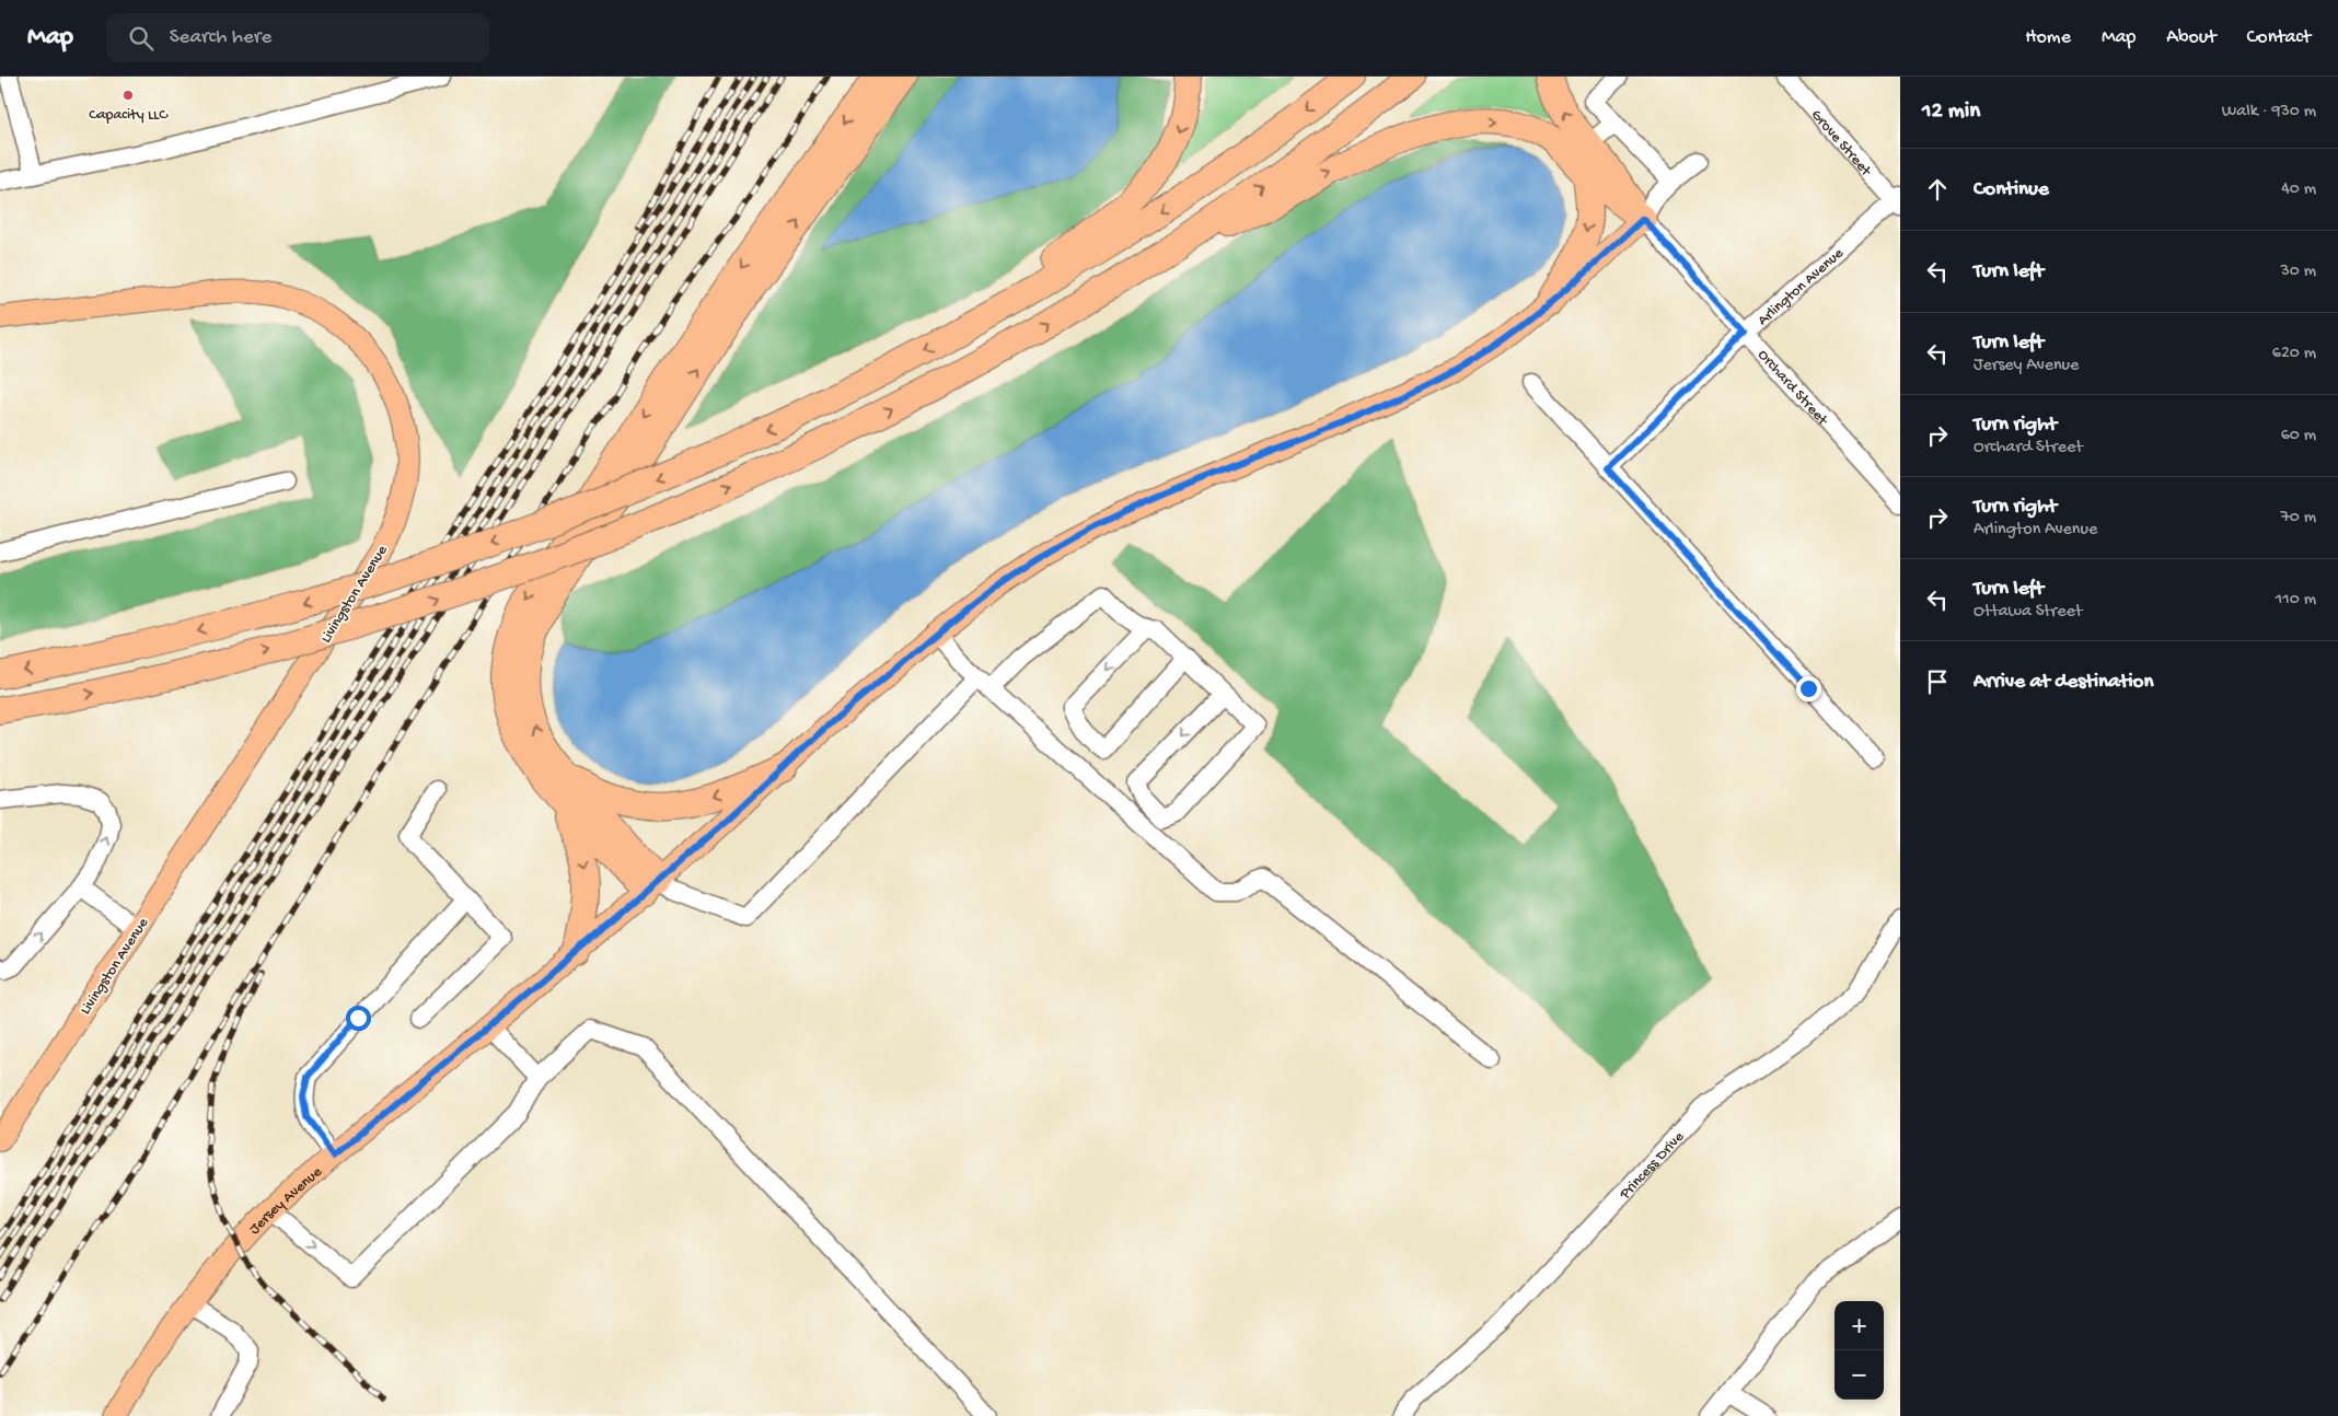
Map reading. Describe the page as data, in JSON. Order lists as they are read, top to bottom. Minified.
{"streets":{"main road":["Livingston Avenue","Jersey Avenue"],"street":["Grove Street","Arlington Avenue","Orchard Street","Princess Drive"]},"crossings":[["Grove Street","Arlington Avenue"],["Arlington Avenue","Orchard Street"],["Orchard Street","Jersey Avenue"]],"places":["Capacity LLC"],"page":{"header":"Map","search":"Search here","nav":["Home","Map","About","Contact"],"heading":["12 min","Walk · 930 m"],"list":[["Continue","40 m"],["Turn left","30 m"],["Turn left","Jersey Avenue","620 m"],["Turn right","Orchard Street","60 m"],["Turn right","Arlington Avenue","70 m"],["Turn left","Ottawa Street","110 m"],"Arrive at destination"],"map_buttons":["+","−"]}}
